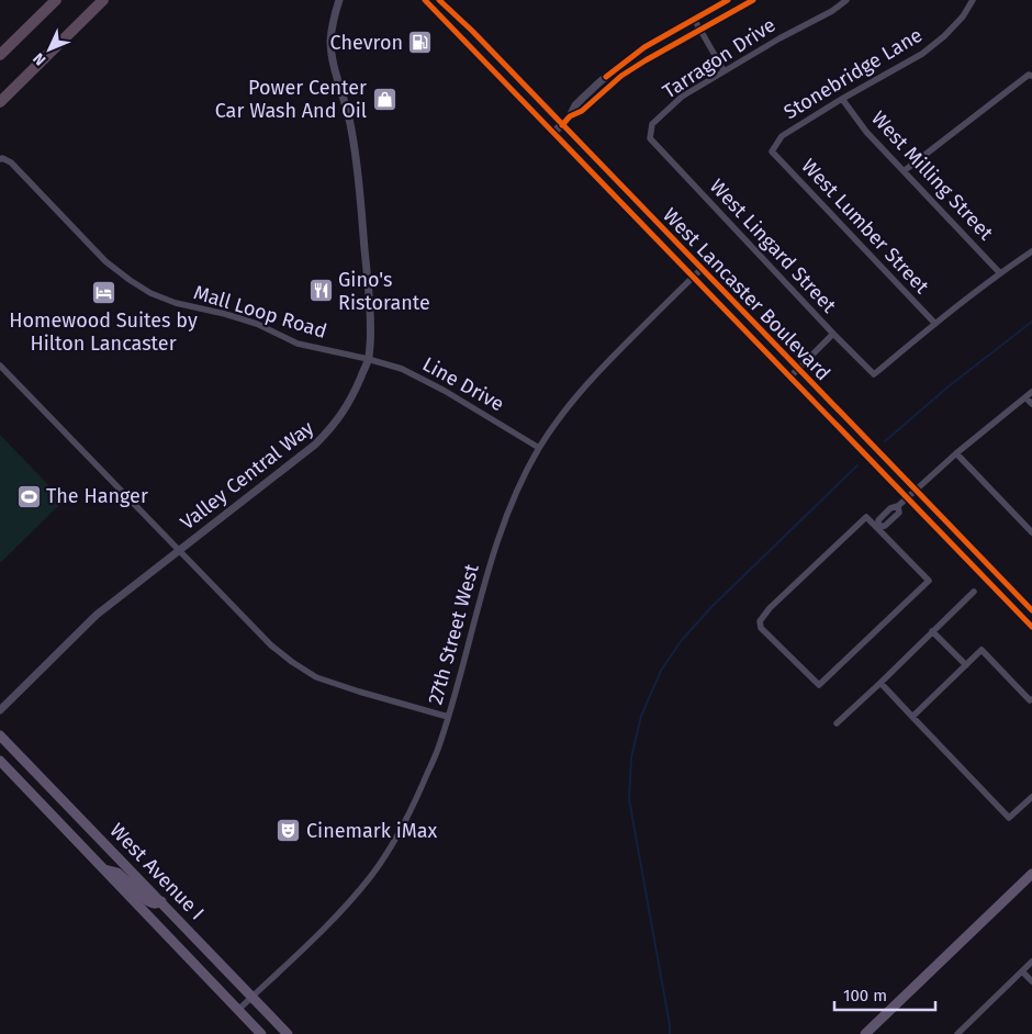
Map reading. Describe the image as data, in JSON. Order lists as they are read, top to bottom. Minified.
{"streets":{"main road":["West Avenue I"],"street":["Tarragon Drive","Stonebridge Lane","West Milling Street","West Lumber Street","West Lingard Street","West Lancaster Boulevard","Mall Loop Road","Line Drive","Valley Central Way","27th Street West"]},"crossings":[["Tarragon Drive","West Lingard Street"],["Stonebridge Lane","West Milling Street"],["Stonebridge Lane","West Lumber Street"],["West Lumber Street","West Lingard Street"],["West Lancaster Boulevard","27th Street West"],["Mall Loop Road","Line Drive"],["Mall Loop Road","Valley Central Way"],["Line Drive","Valley Central Way"],["Line Drive","27th Street West"],["27th Street West","West Avenue I"]],"places":{"fuel station":["Chevron"],"shop":["Power Center Car Wash And Oil"],"restaurant":["Gino's Ristorante"],"hotel":["Homewood Suites by Hilton Lancaster"],"sports":["The Hanger"],"theatre":["Cinemark iMax"]},"scale_bar":"100 m","north":"bottom left"}
